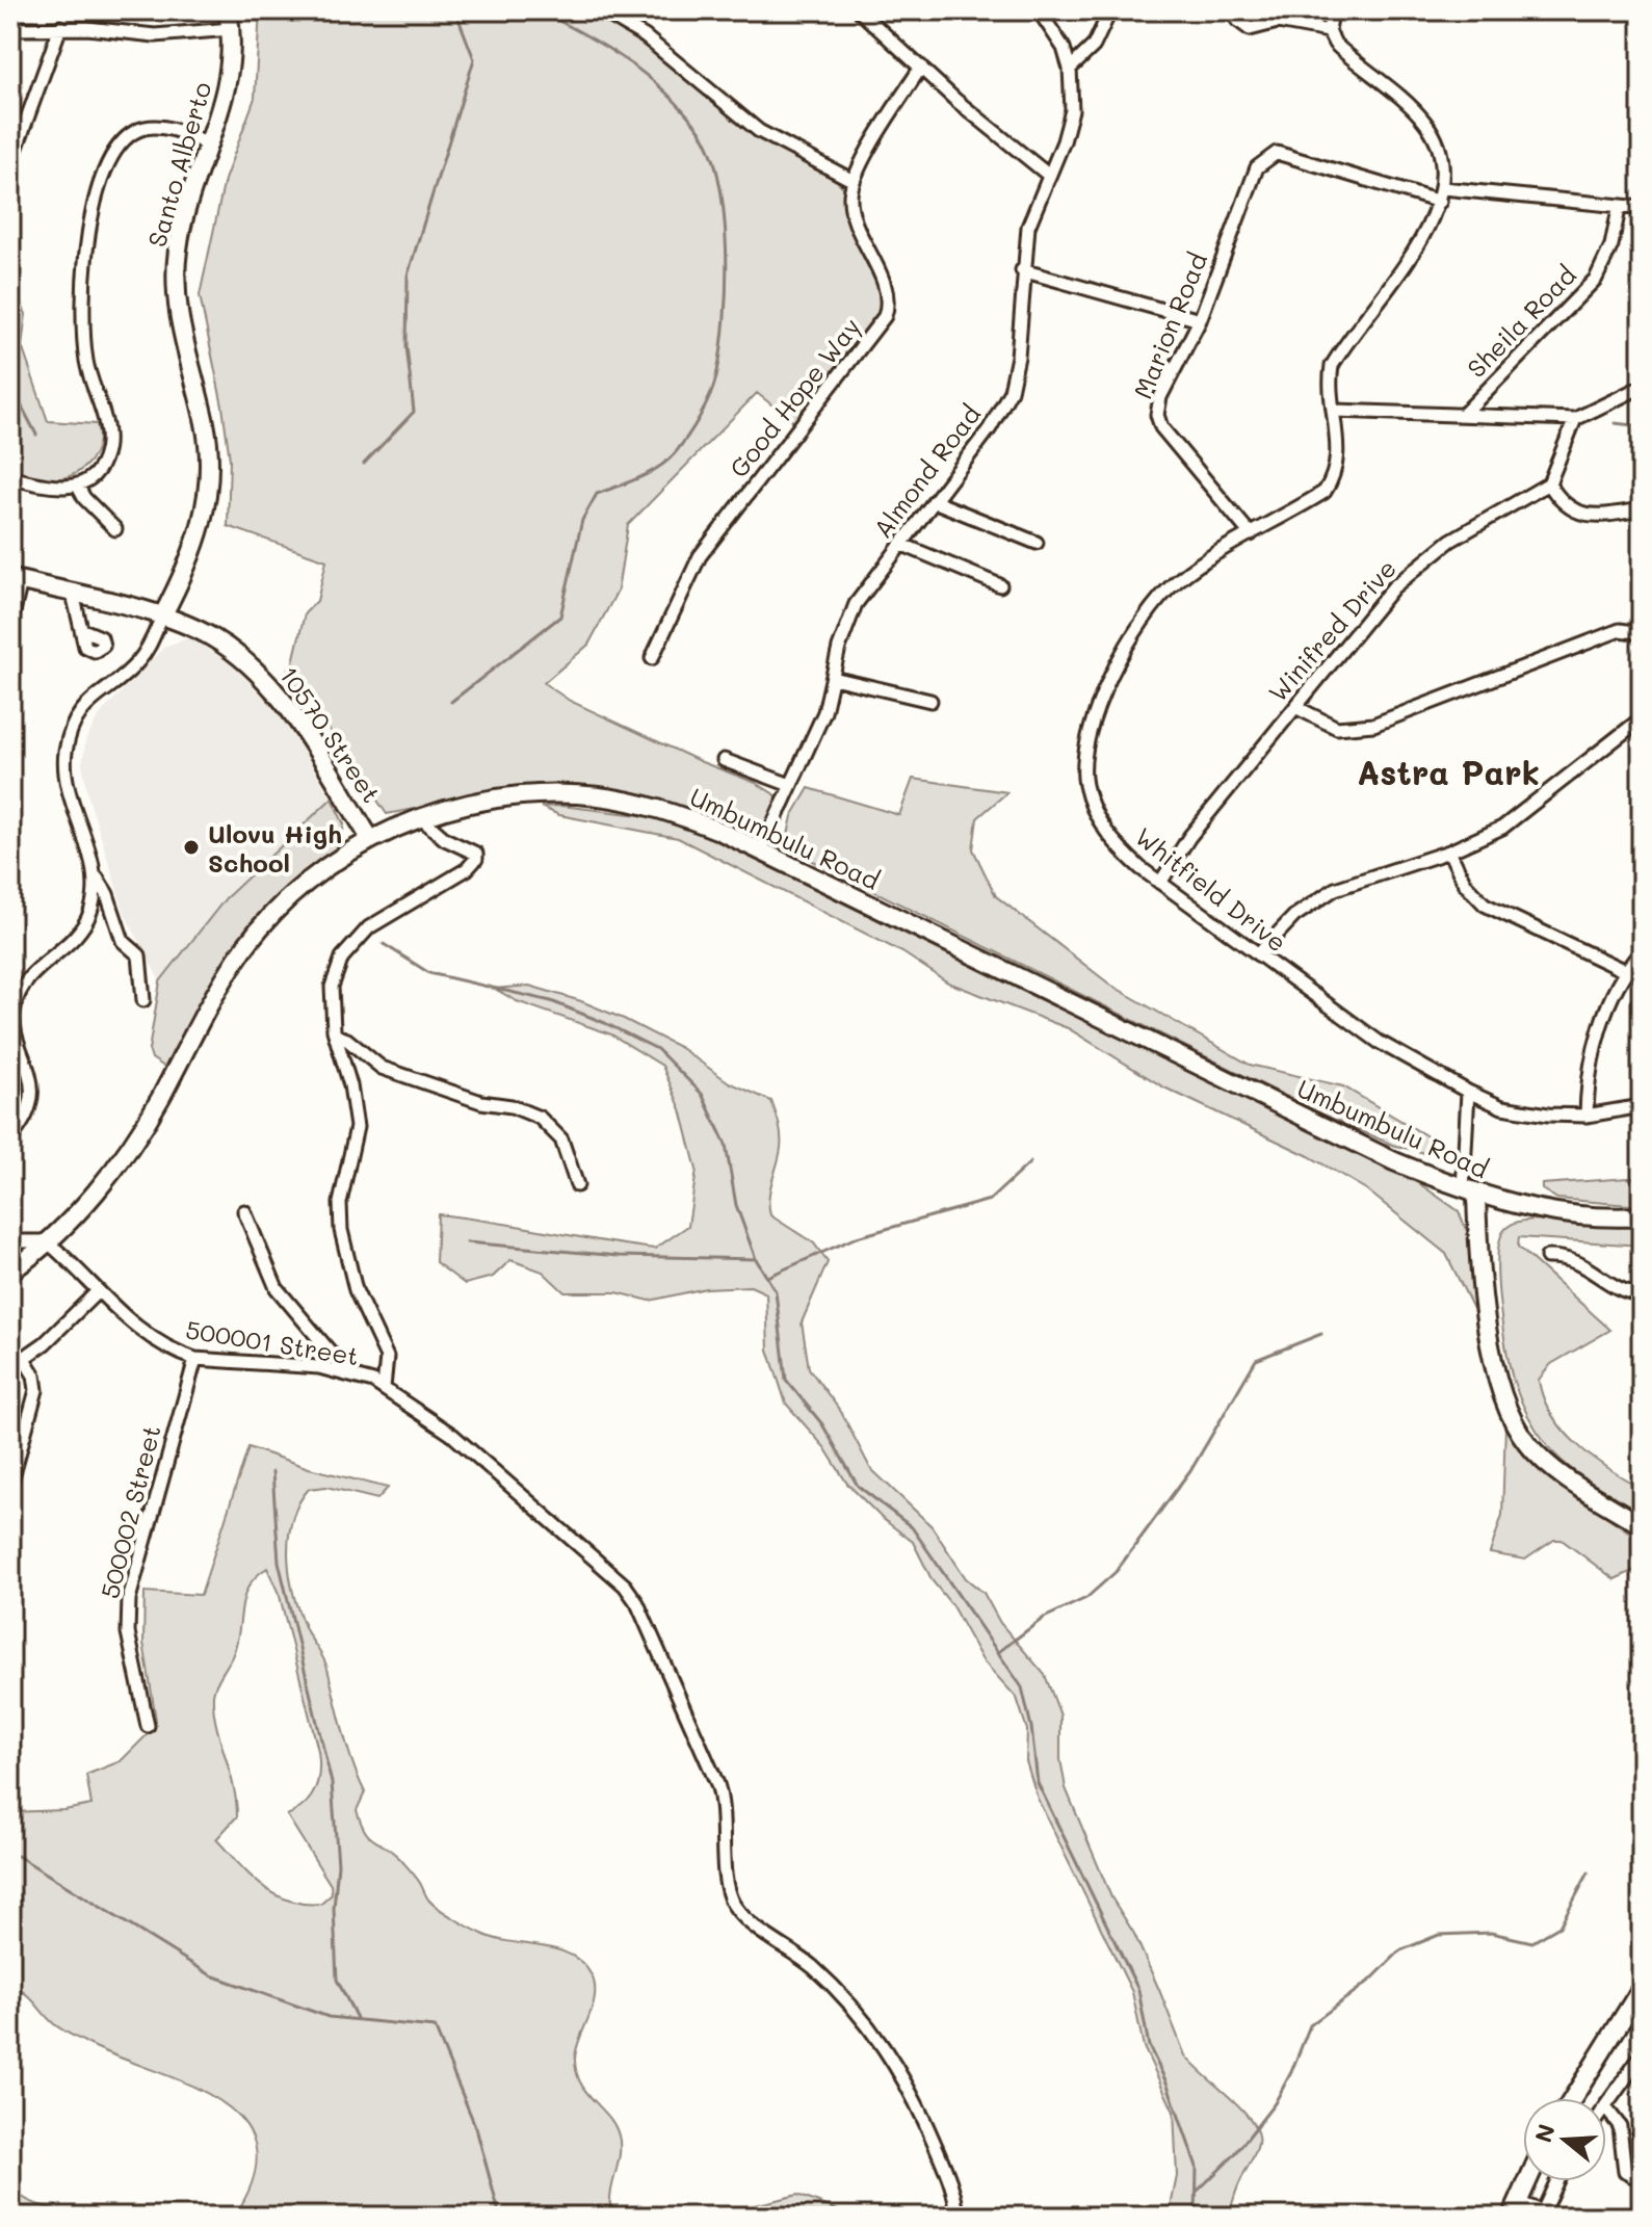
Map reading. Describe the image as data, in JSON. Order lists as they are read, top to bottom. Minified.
{"streets":{"main road":["Santo Alberto","10570 Street","Umbumbulu Road"],"street":["Sheila Road","Marion Road","Good Hope Way","Almond Road","Winifred Drive","Whitfield Drive","500001 Street","500002 Street"]},"crossings":[["Santo Alberto","10570 Street"],["Marion Road","Whitfield Drive"],["Almond Road","Umbumbulu Road"],["Winifred Drive","Whitfield Drive"],["10570 Street","Umbumbulu Road"],["Umbumbulu Road","500001 Street"],["500001 Street","500002 Street"]],"districts":["Astra Park"],"places":["Ulovu High School"],"north":"left"}
